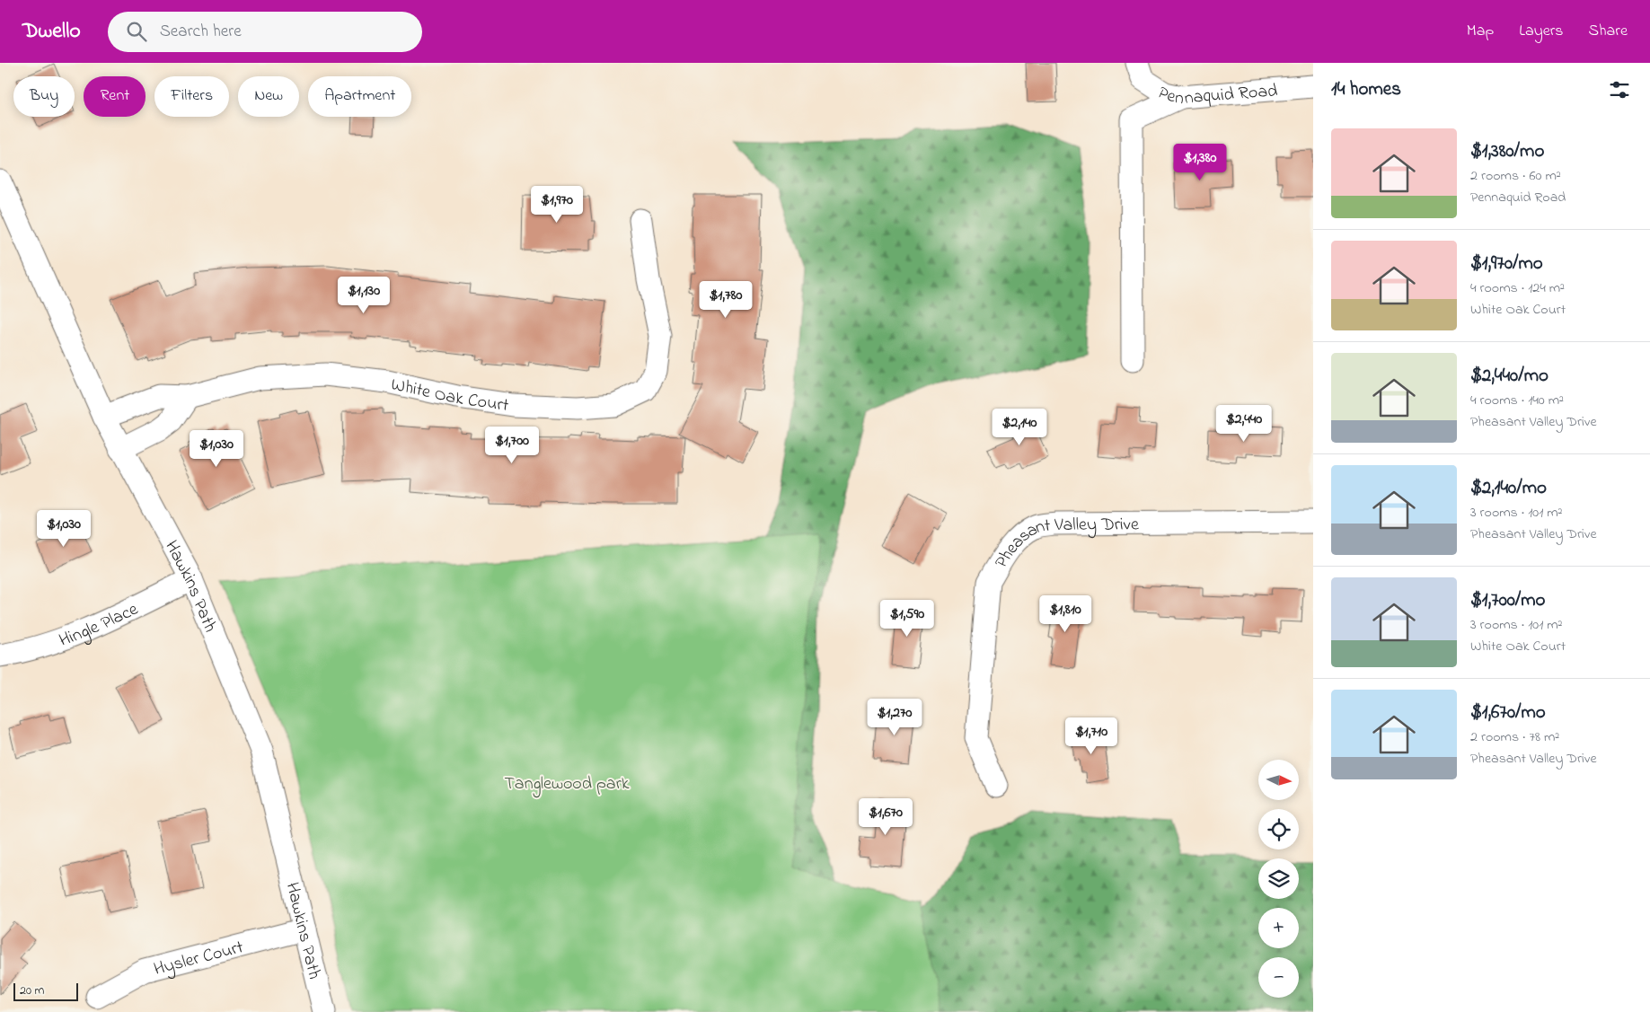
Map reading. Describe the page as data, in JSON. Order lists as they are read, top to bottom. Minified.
{"streets":{"street":["Pennaquid Road","White Oak Court","Pheasant Valley Drive","Hawkins Path","Hingle Place","Hysler Court"]},"crossings":[["White Oak Court","Hawkins Path"],["Hawkins Path","Hingle Place"],["Hawkins Path","Hysler Court"]],"parks":["Tanglewood park"],"scale_bar":"20 m","north":"right","page":{"header":"Dwello","search":"Search here","nav":["Map","Layers","Share"],"heading":"14 homes","chip":["Buy","Rent","Filters","New","Apartment"],"list":[{"name":"$1,380/mo","note":"2 rooms · 60 m² · Pennaquid Road"},{"name":"$1,970/mo","note":"4 rooms · 124 m² · White Oak Court"},{"name":"$2,440/mo","note":"4 rooms · 140 m² · Pheasant Valley Drive"},{"name":"$2,140/mo","note":"3 rooms · 101 m² · Pheasant Valley Drive"},{"name":"$1,700/mo","note":"3 rooms · 101 m² · White Oak Court"},{"name":"$1,670/mo","note":"2 rooms · 78 m² · Pheasant Valley Drive"}],"price":["$1,380","$1,970","$1,130","$1,780","$2,440","$2,140","$1,700","$1,030","$1,030","$1,810","$1,590","$1,270","$1,710","$1,670"],"map_buttons":["+","−"],"scale":"20 m"}}
